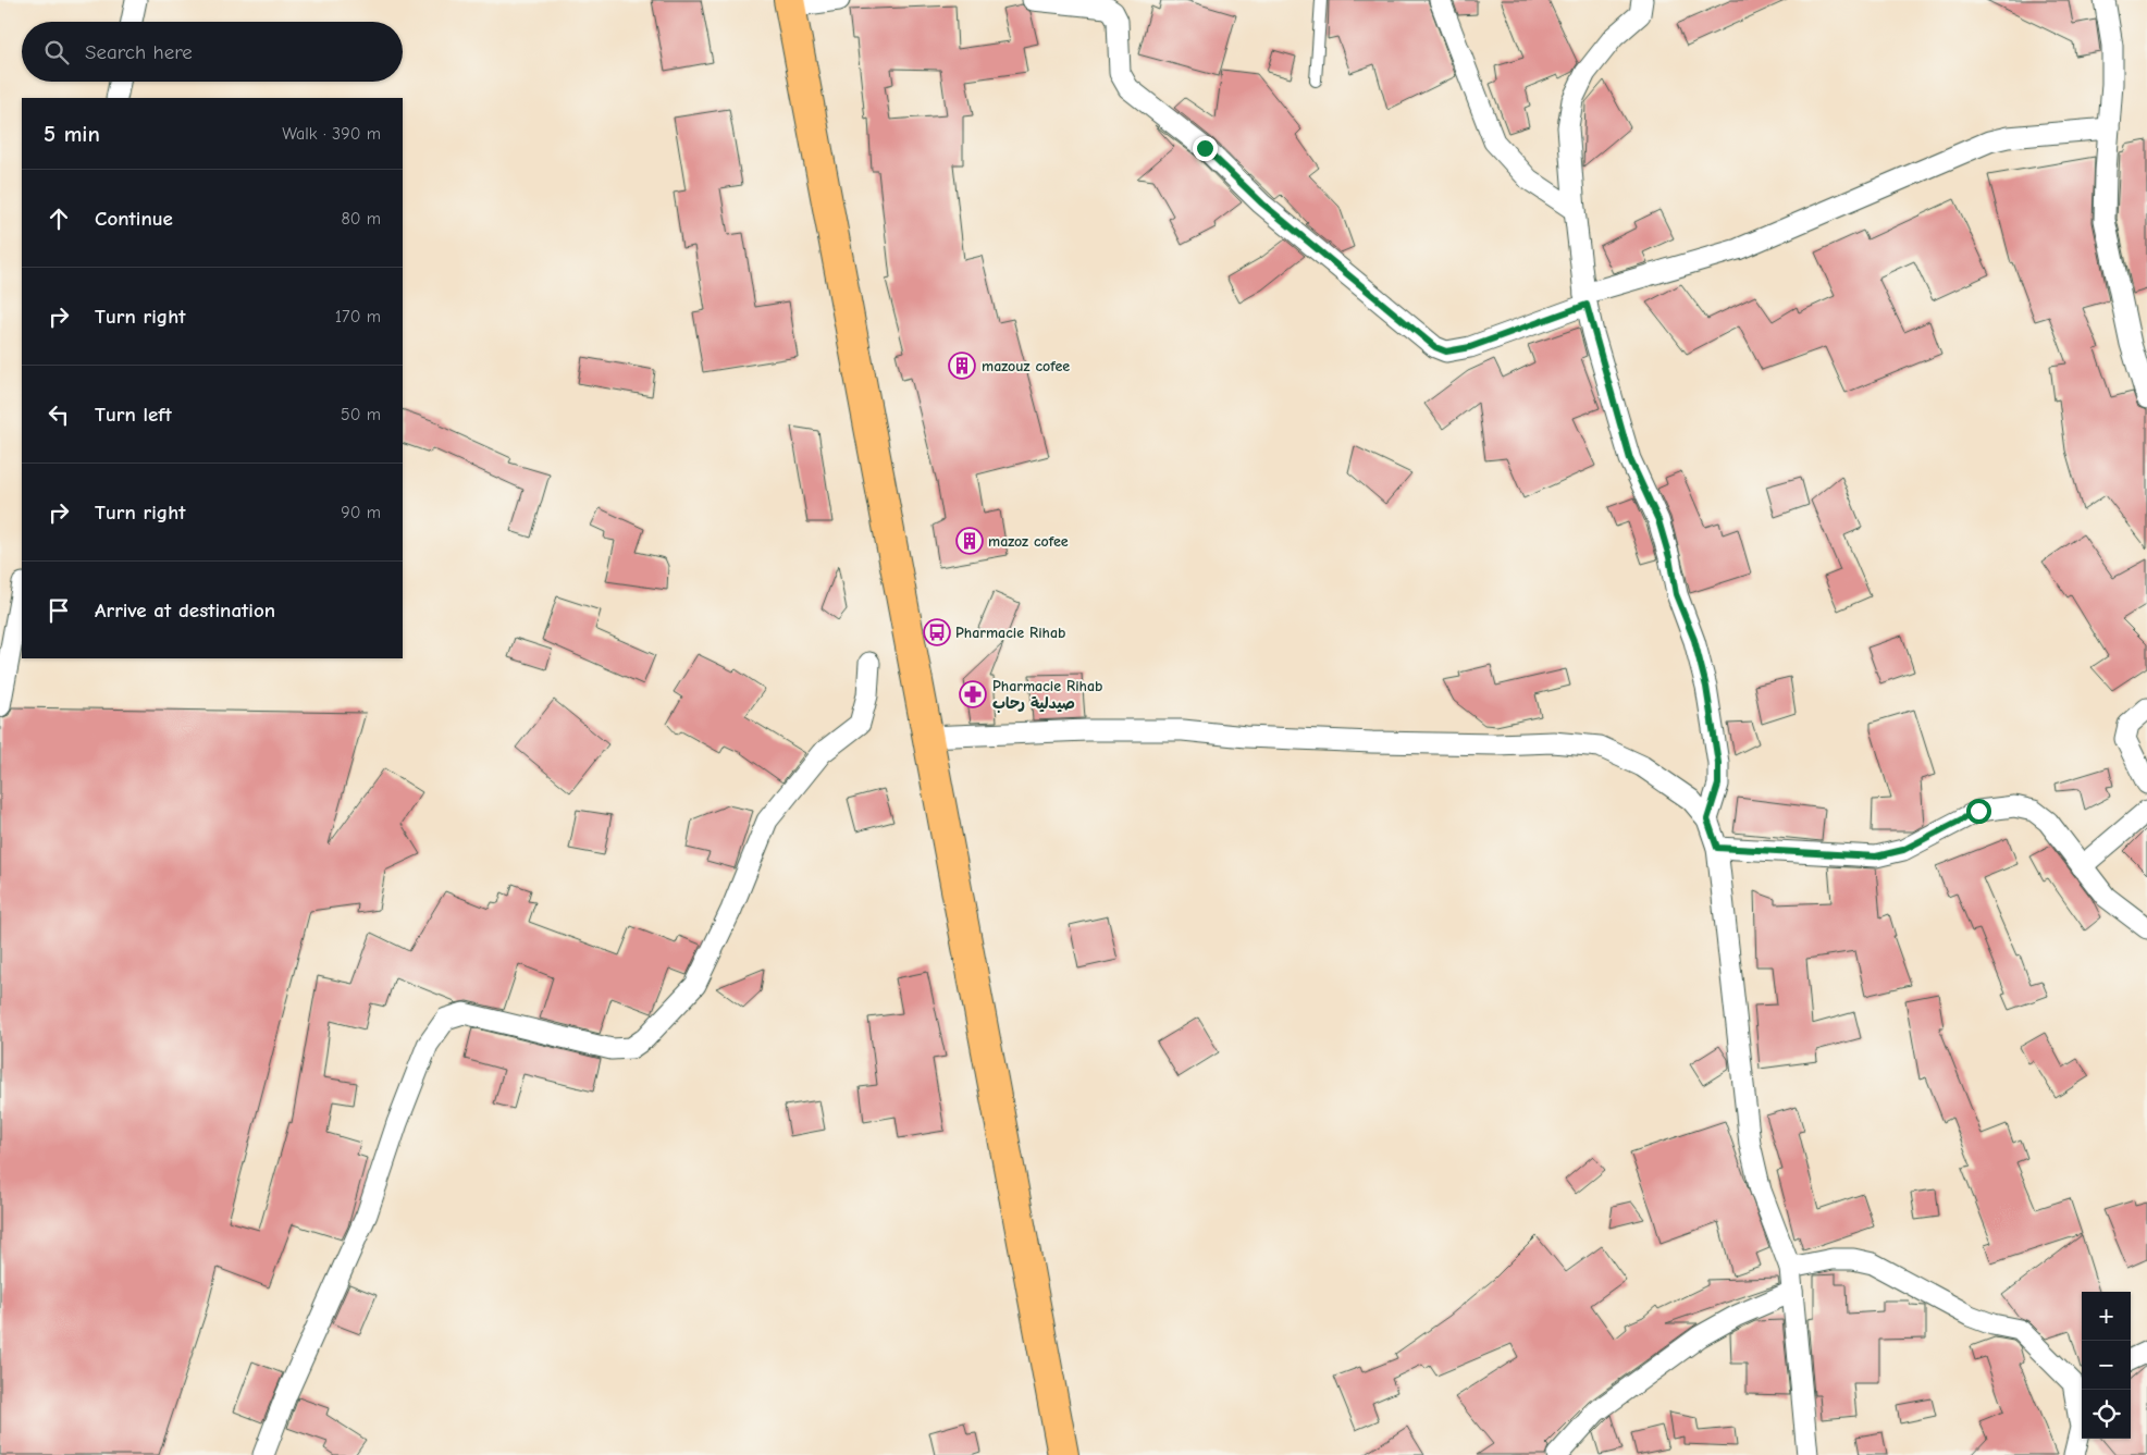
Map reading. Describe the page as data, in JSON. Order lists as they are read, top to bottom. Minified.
{"places":{"building":["mazouz cofee","mazoz cofee"],"bus stop":["Pharmacie Rihab"],"pharmacy":["Pharmacie Rihab صيدلية رحاب"]},"page":{"search":"Search here","heading":["5 min","Walk · 390 m"],"list":[["Continue","80 m"],["Turn right","170 m"],["Turn left","50 m"],["Turn right","90 m"],"Arrive at destination"],"map_buttons":["+","−"]}}
